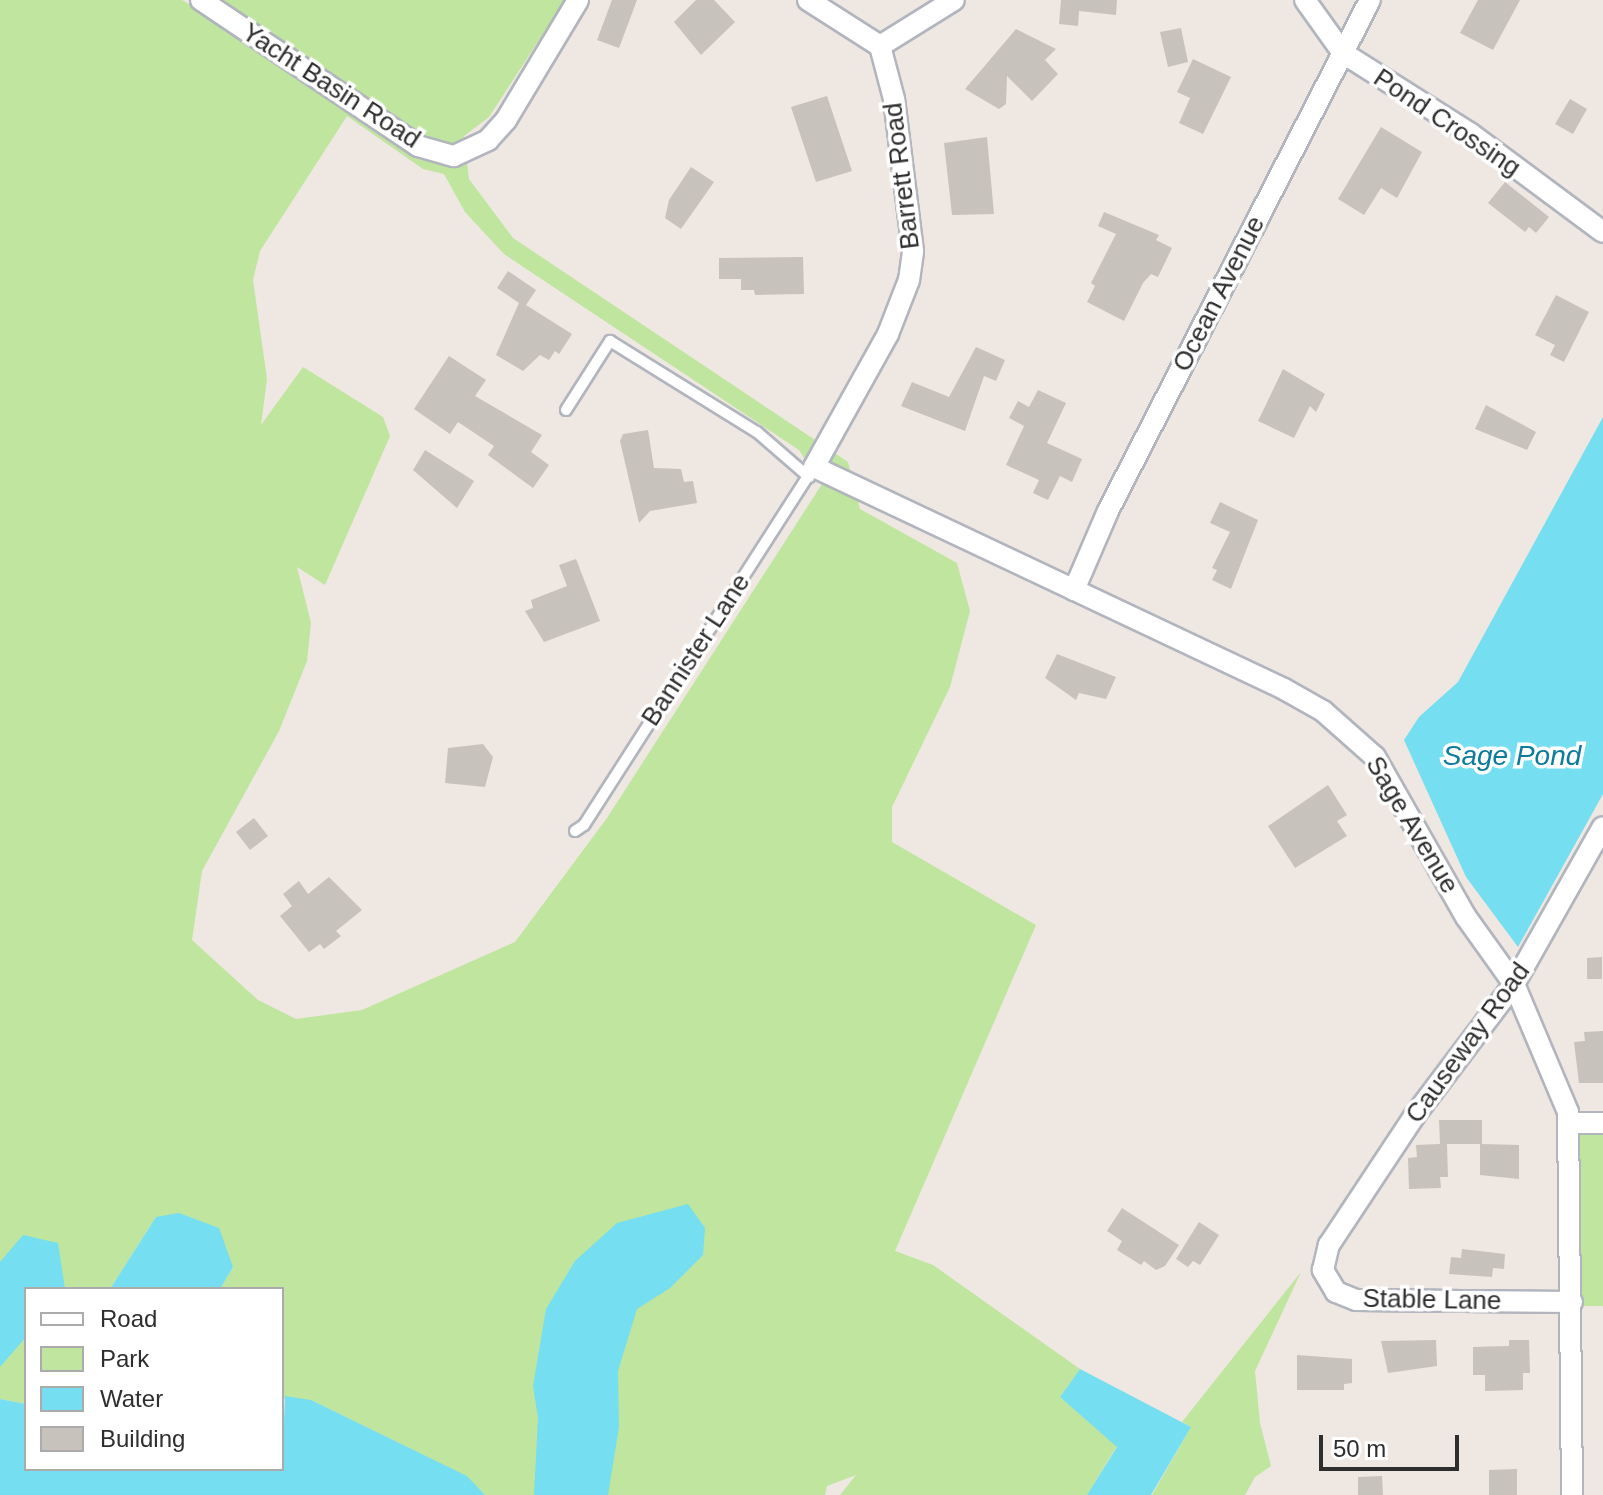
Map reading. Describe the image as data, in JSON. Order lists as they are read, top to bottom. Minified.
{"streets":{"street":["Yacht Basin Road","Pond Crossing","Barrett Road","Ocean Avenue","Sage Avenue","Causeway Road","Stable Lane"],"lane":["Bannister Lane"]},"crossings":[["Pond Crossing","Ocean Avenue"],["Barrett Road","Bannister Lane"],["Barrett Road","Sage Avenue"],["Ocean Avenue","Sage Avenue"],["Bannister Lane","Sage Avenue"],["Sage Avenue","Causeway Road"],["Sage Avenue","Stable Lane"],["Causeway Road","Stable Lane"]],"water":["Sage Pond"],"legend":["Road","Park","Water","Building"],"scale_bar":"50 m"}
